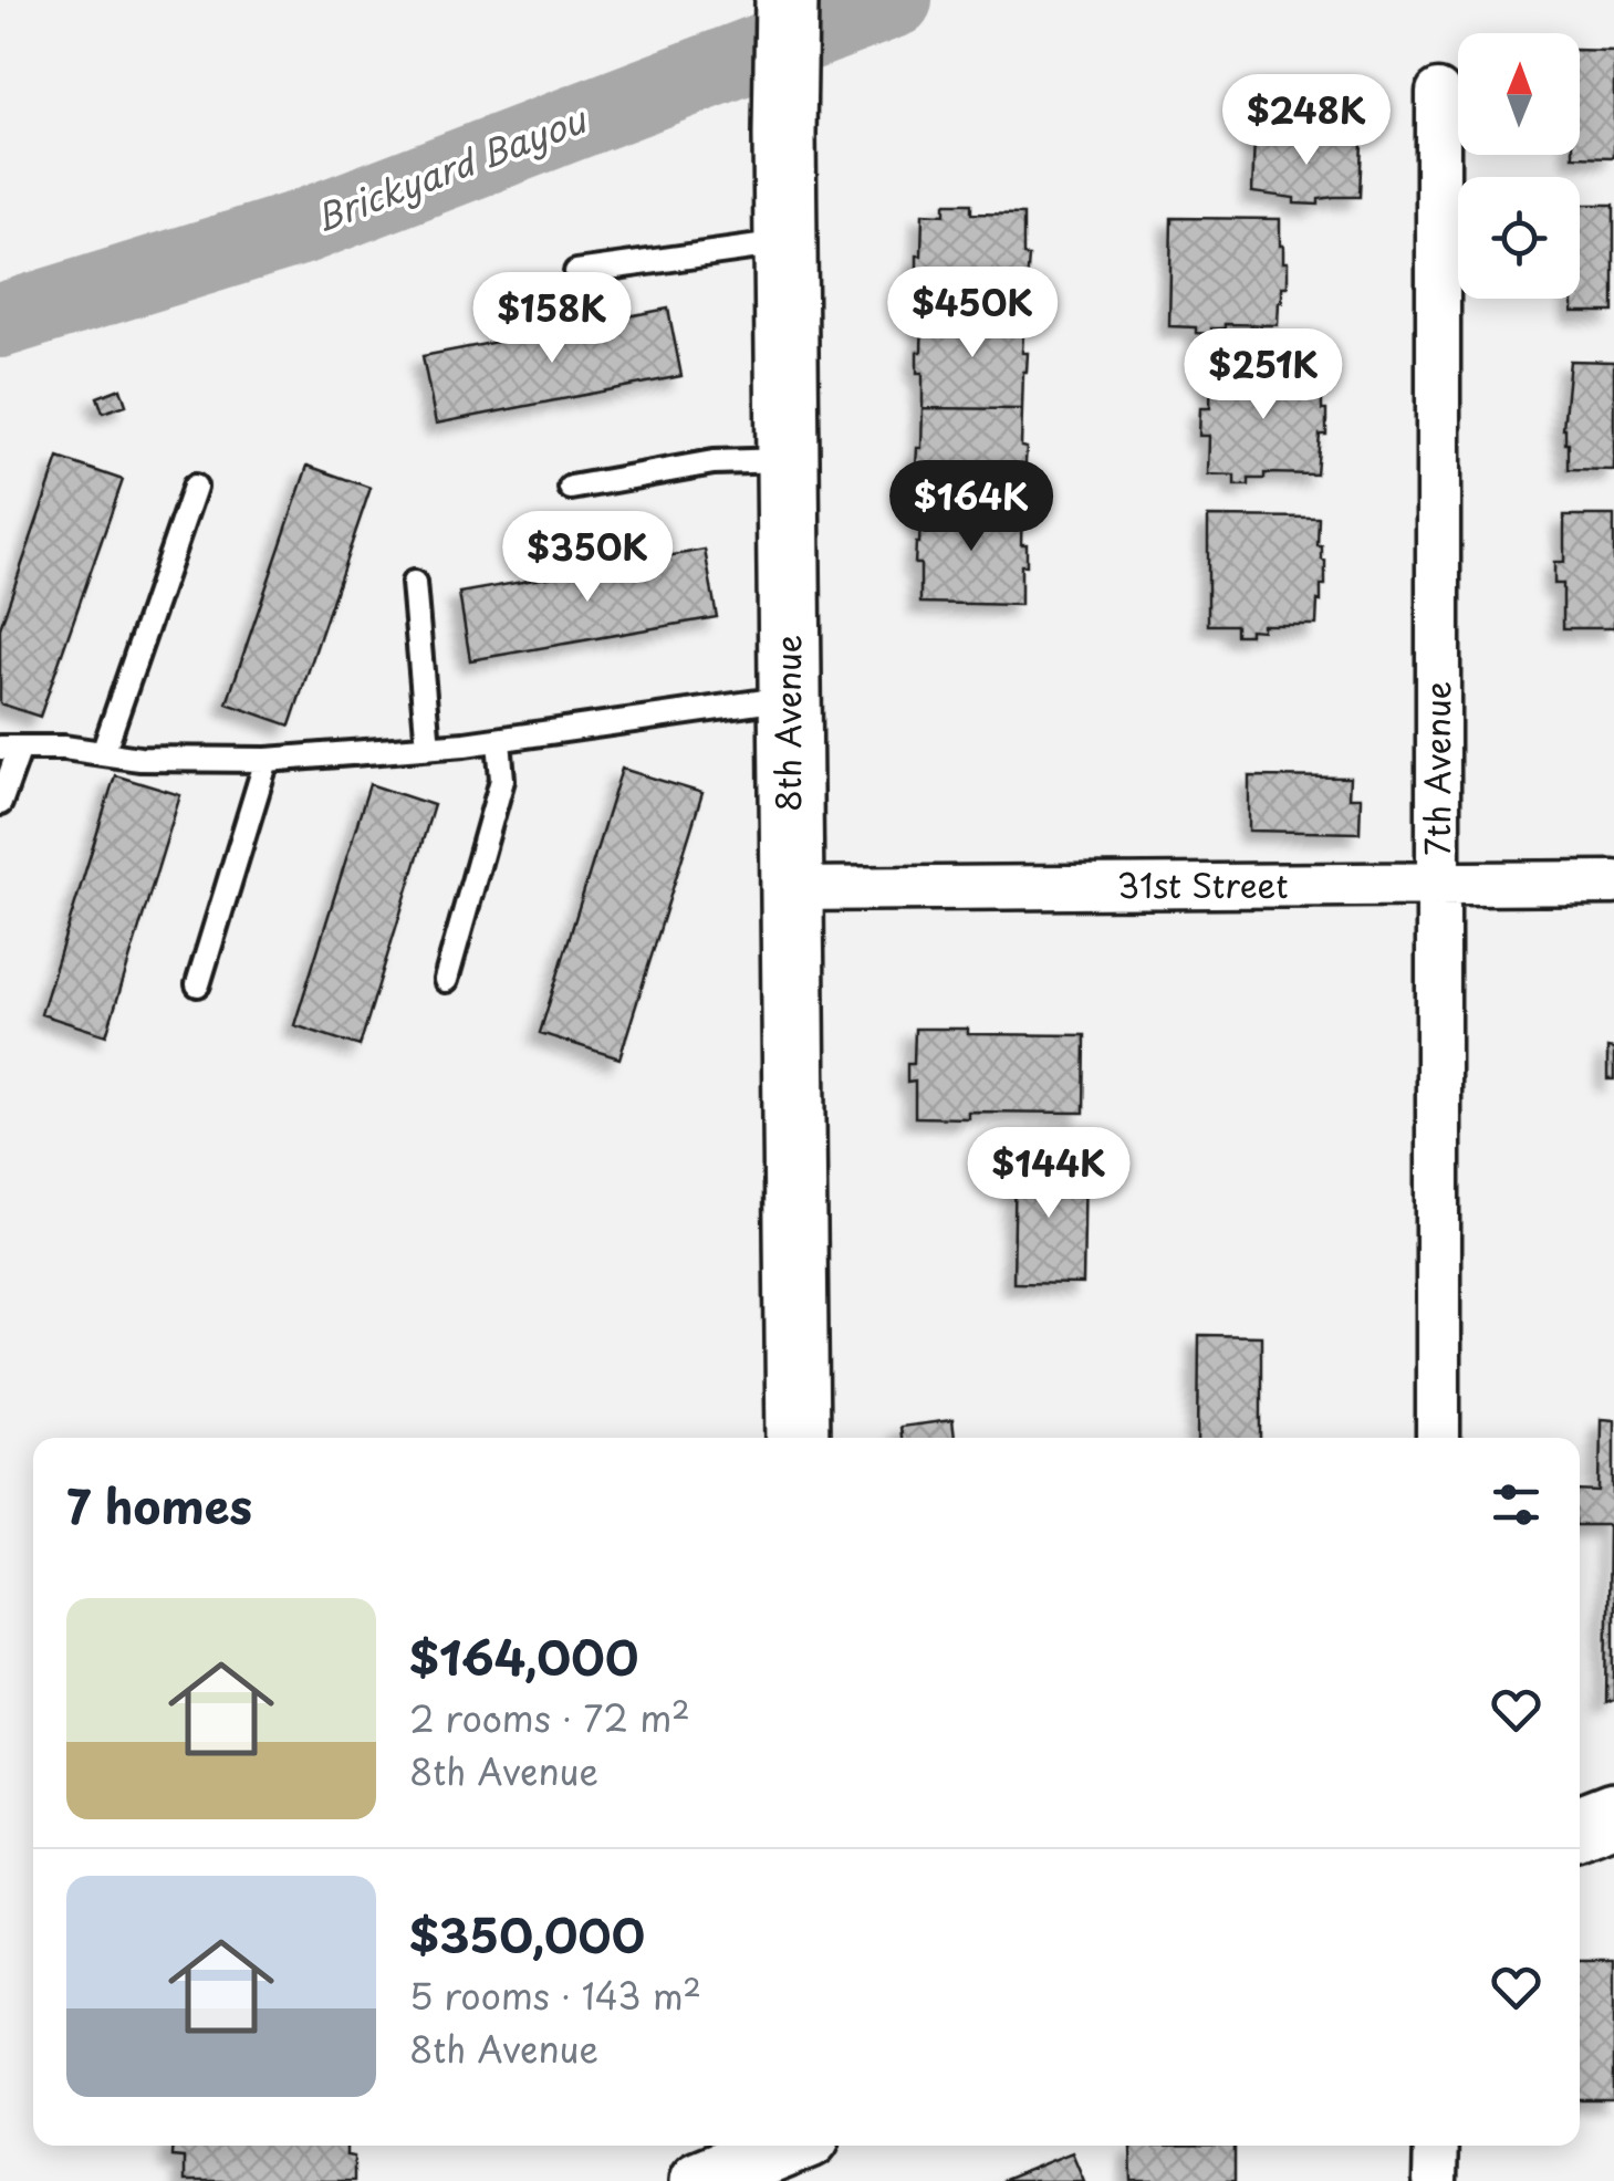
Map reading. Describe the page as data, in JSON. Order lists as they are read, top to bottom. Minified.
{"streets":{"street":["8th Avenue","7th Avenue","31st Street"]},"crossings":[["8th Avenue","31st Street"],["7th Avenue","31st Street"]],"water":["Brickyard Bayou"],"north":"top","page":{"price":["$248K","$450K","$158K","$251K","$164K","$350K","$144K"],"heading":"7 homes","list":[{"name":"$164,000","note":"2 rooms · 72 m² · 8th Avenue"},{"name":"$350,000","note":"5 rooms · 143 m² · 8th Avenue"}]}}
